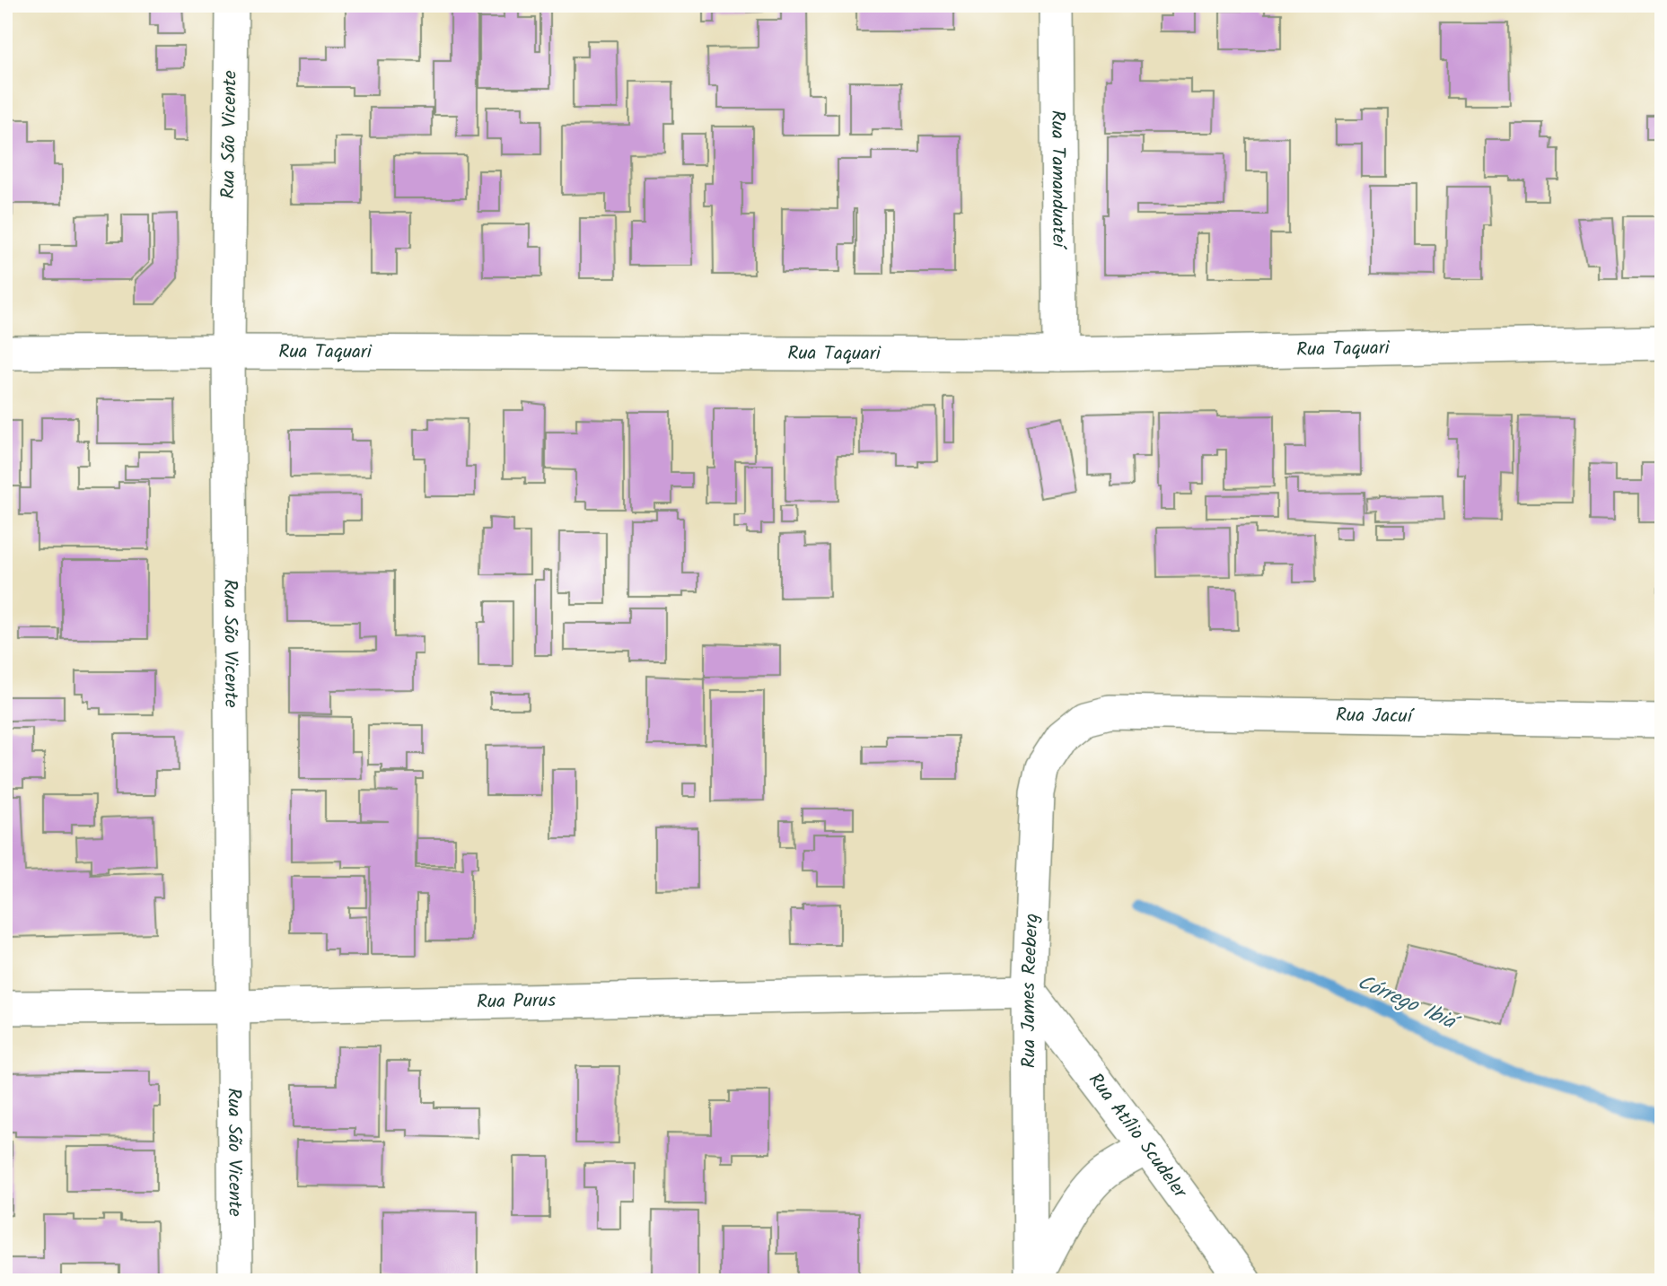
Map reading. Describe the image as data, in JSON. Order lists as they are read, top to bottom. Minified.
{"streets":{"street":["Rua São Vicente","Rua Tamanduateí","Rua Taquari","Rua Jacuí","Rua James Reeberg","Rua Purus","Rua Atílio Scudeler"]},"crossings":[["Rua São Vicente","Rua Taquari"],["Rua São Vicente","Rua Purus"],["Rua Tamanduateí","Rua Taquari"],["Rua Jacuí","Rua James Reeberg"],["Rua James Reeberg","Rua Purus"],["Rua James Reeberg","Rua Atílio Scudeler"],["Rua Purus","Rua Atílio Scudeler"]],"water":["Córrego Ibiá"]}
